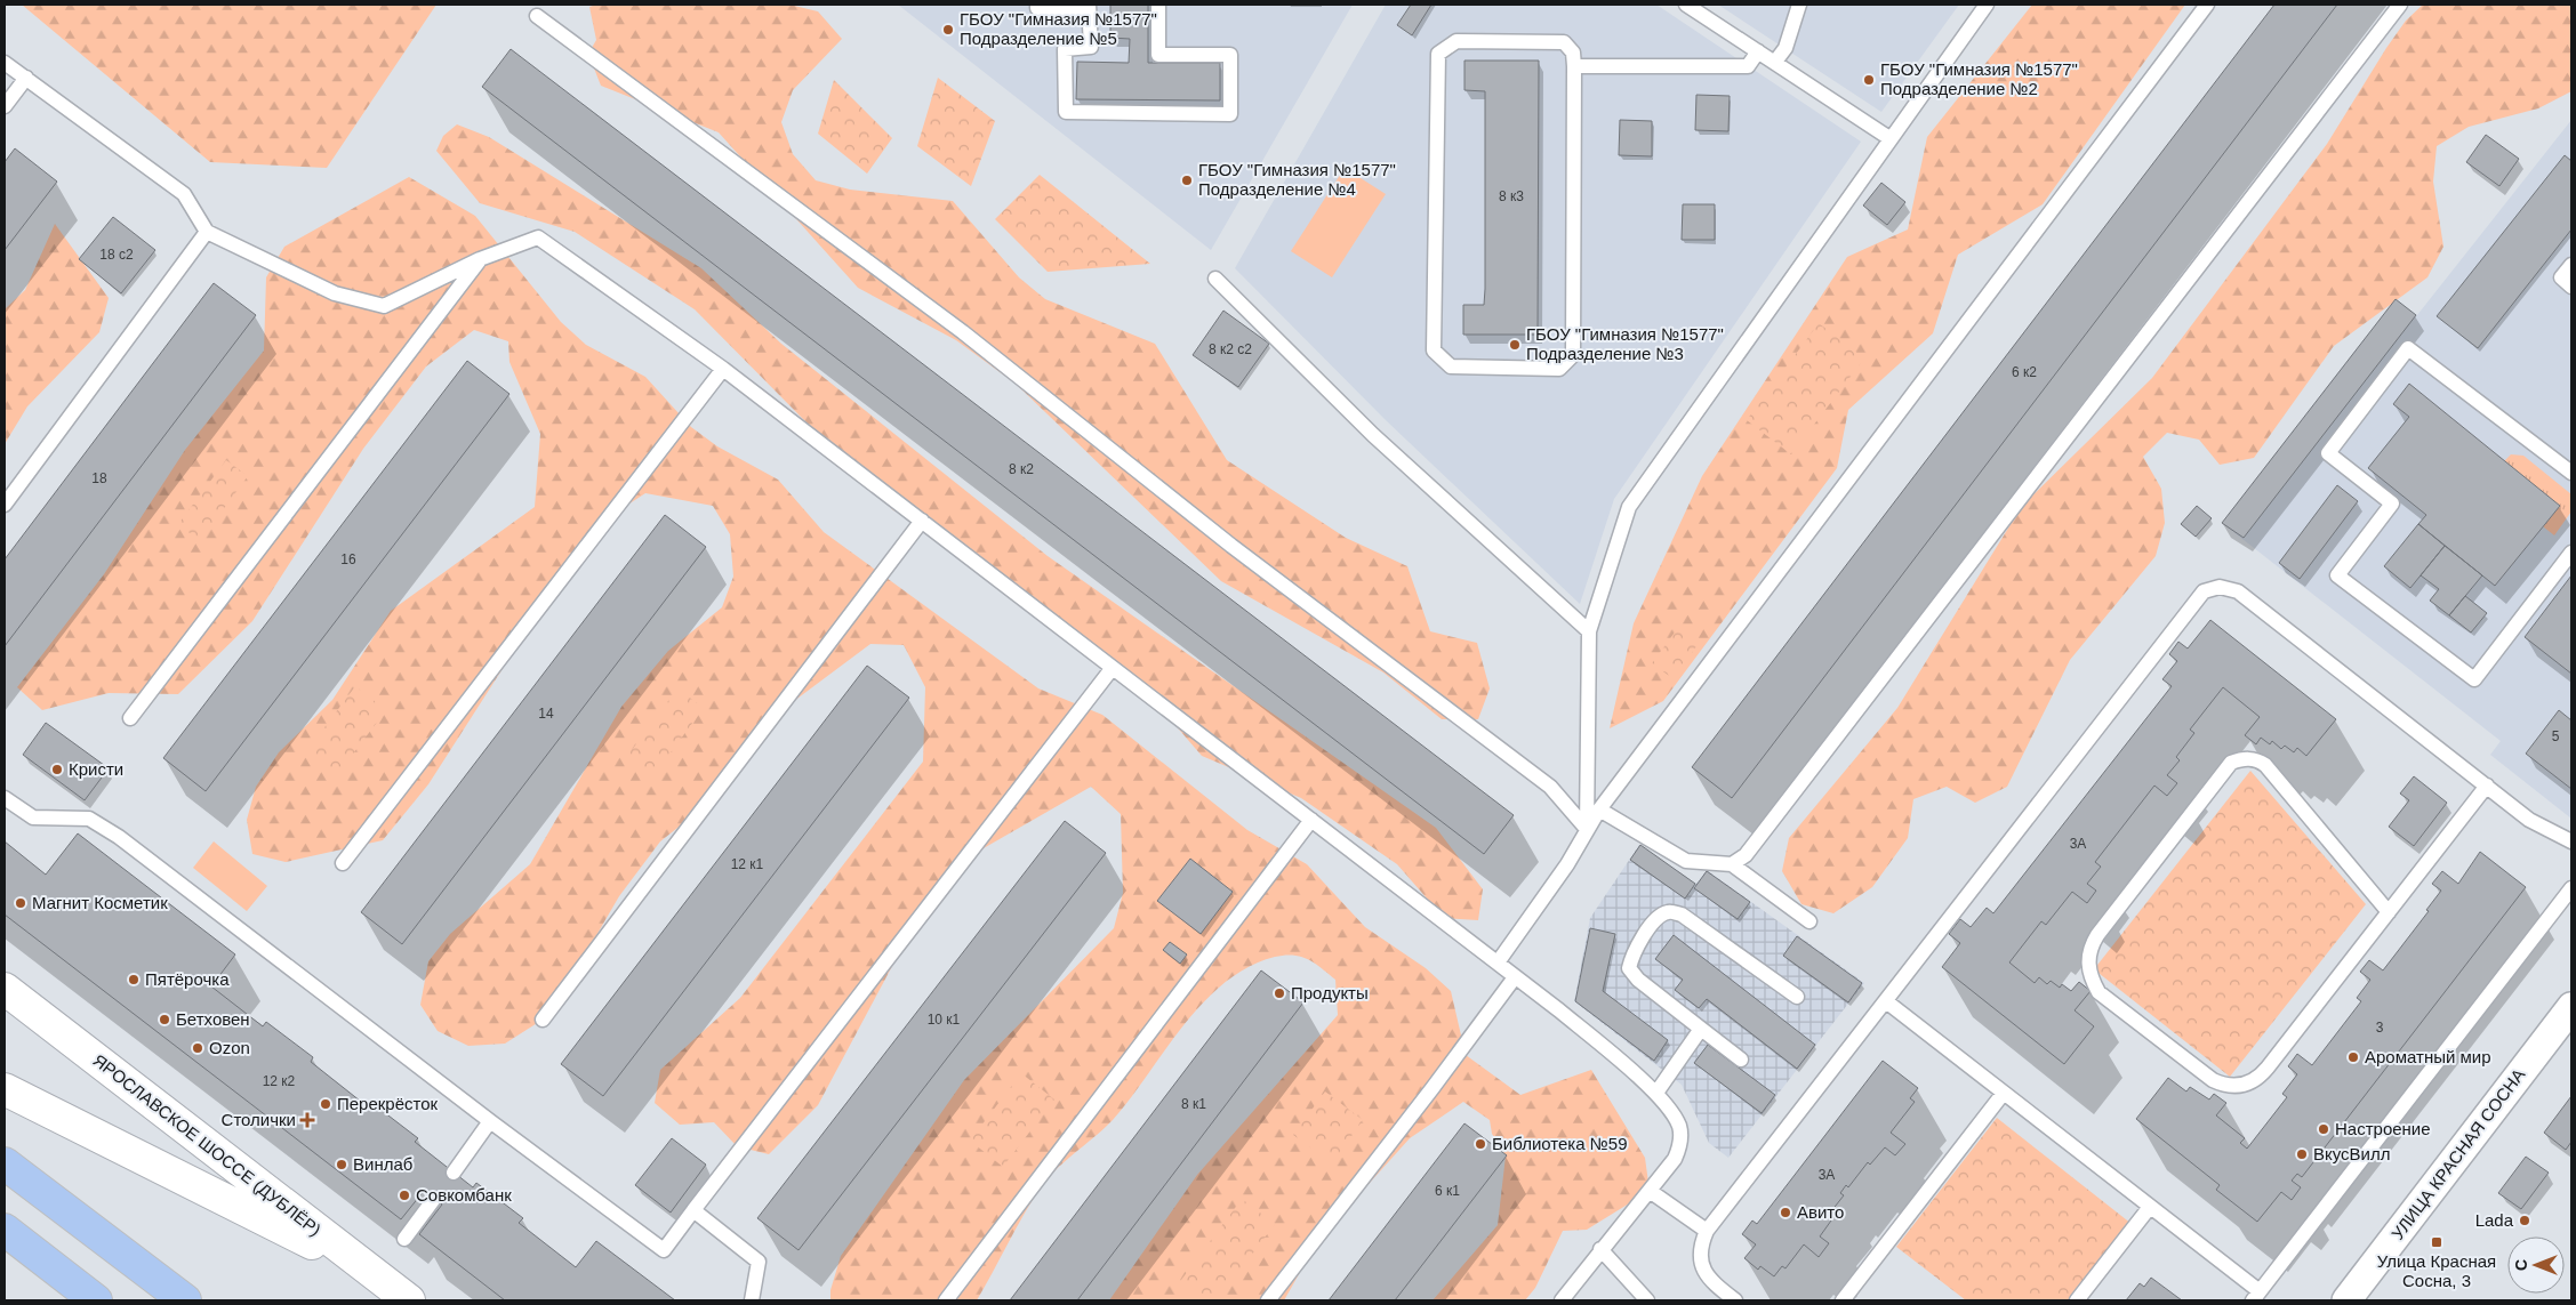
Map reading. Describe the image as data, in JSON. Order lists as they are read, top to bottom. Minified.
{"streets":{"street":["ЯРОСЛАВСКОЕ ШОССЕ (ДУБЛЁР)","УЛИЦА КРАСНАЯ СОСНА"]},"places":{"other":["ГБОУ \"Гимназия №1577\" Подразделение №5","ГБОУ \"Гимназия №1577\" Подразделение №2","ГБОУ \"Гимназия №1577\" Подразделение №4","ГБОУ \"Гимназия №1577\" Подразделение №3","Кристи","Магнит Косметик","Пятёрочка","Продукты","Бетховен","Ozon","Ароматный мир","Перекрёсток","Настроение","Библиотека №59","ВкусВилл","Винлаб","Совкомбанк","Авито","Lada"],"health":["Столички"],"transit":["Улица Красная Сосна, 3"]},"house_numbers":["8 к3","18 с2","8 к2 с2","6 к2","8 к2","18","16","14","5","3А","12 к1","10 к1","3","12 к2","8 к1","3А","6 к1"],"north":"left"}
